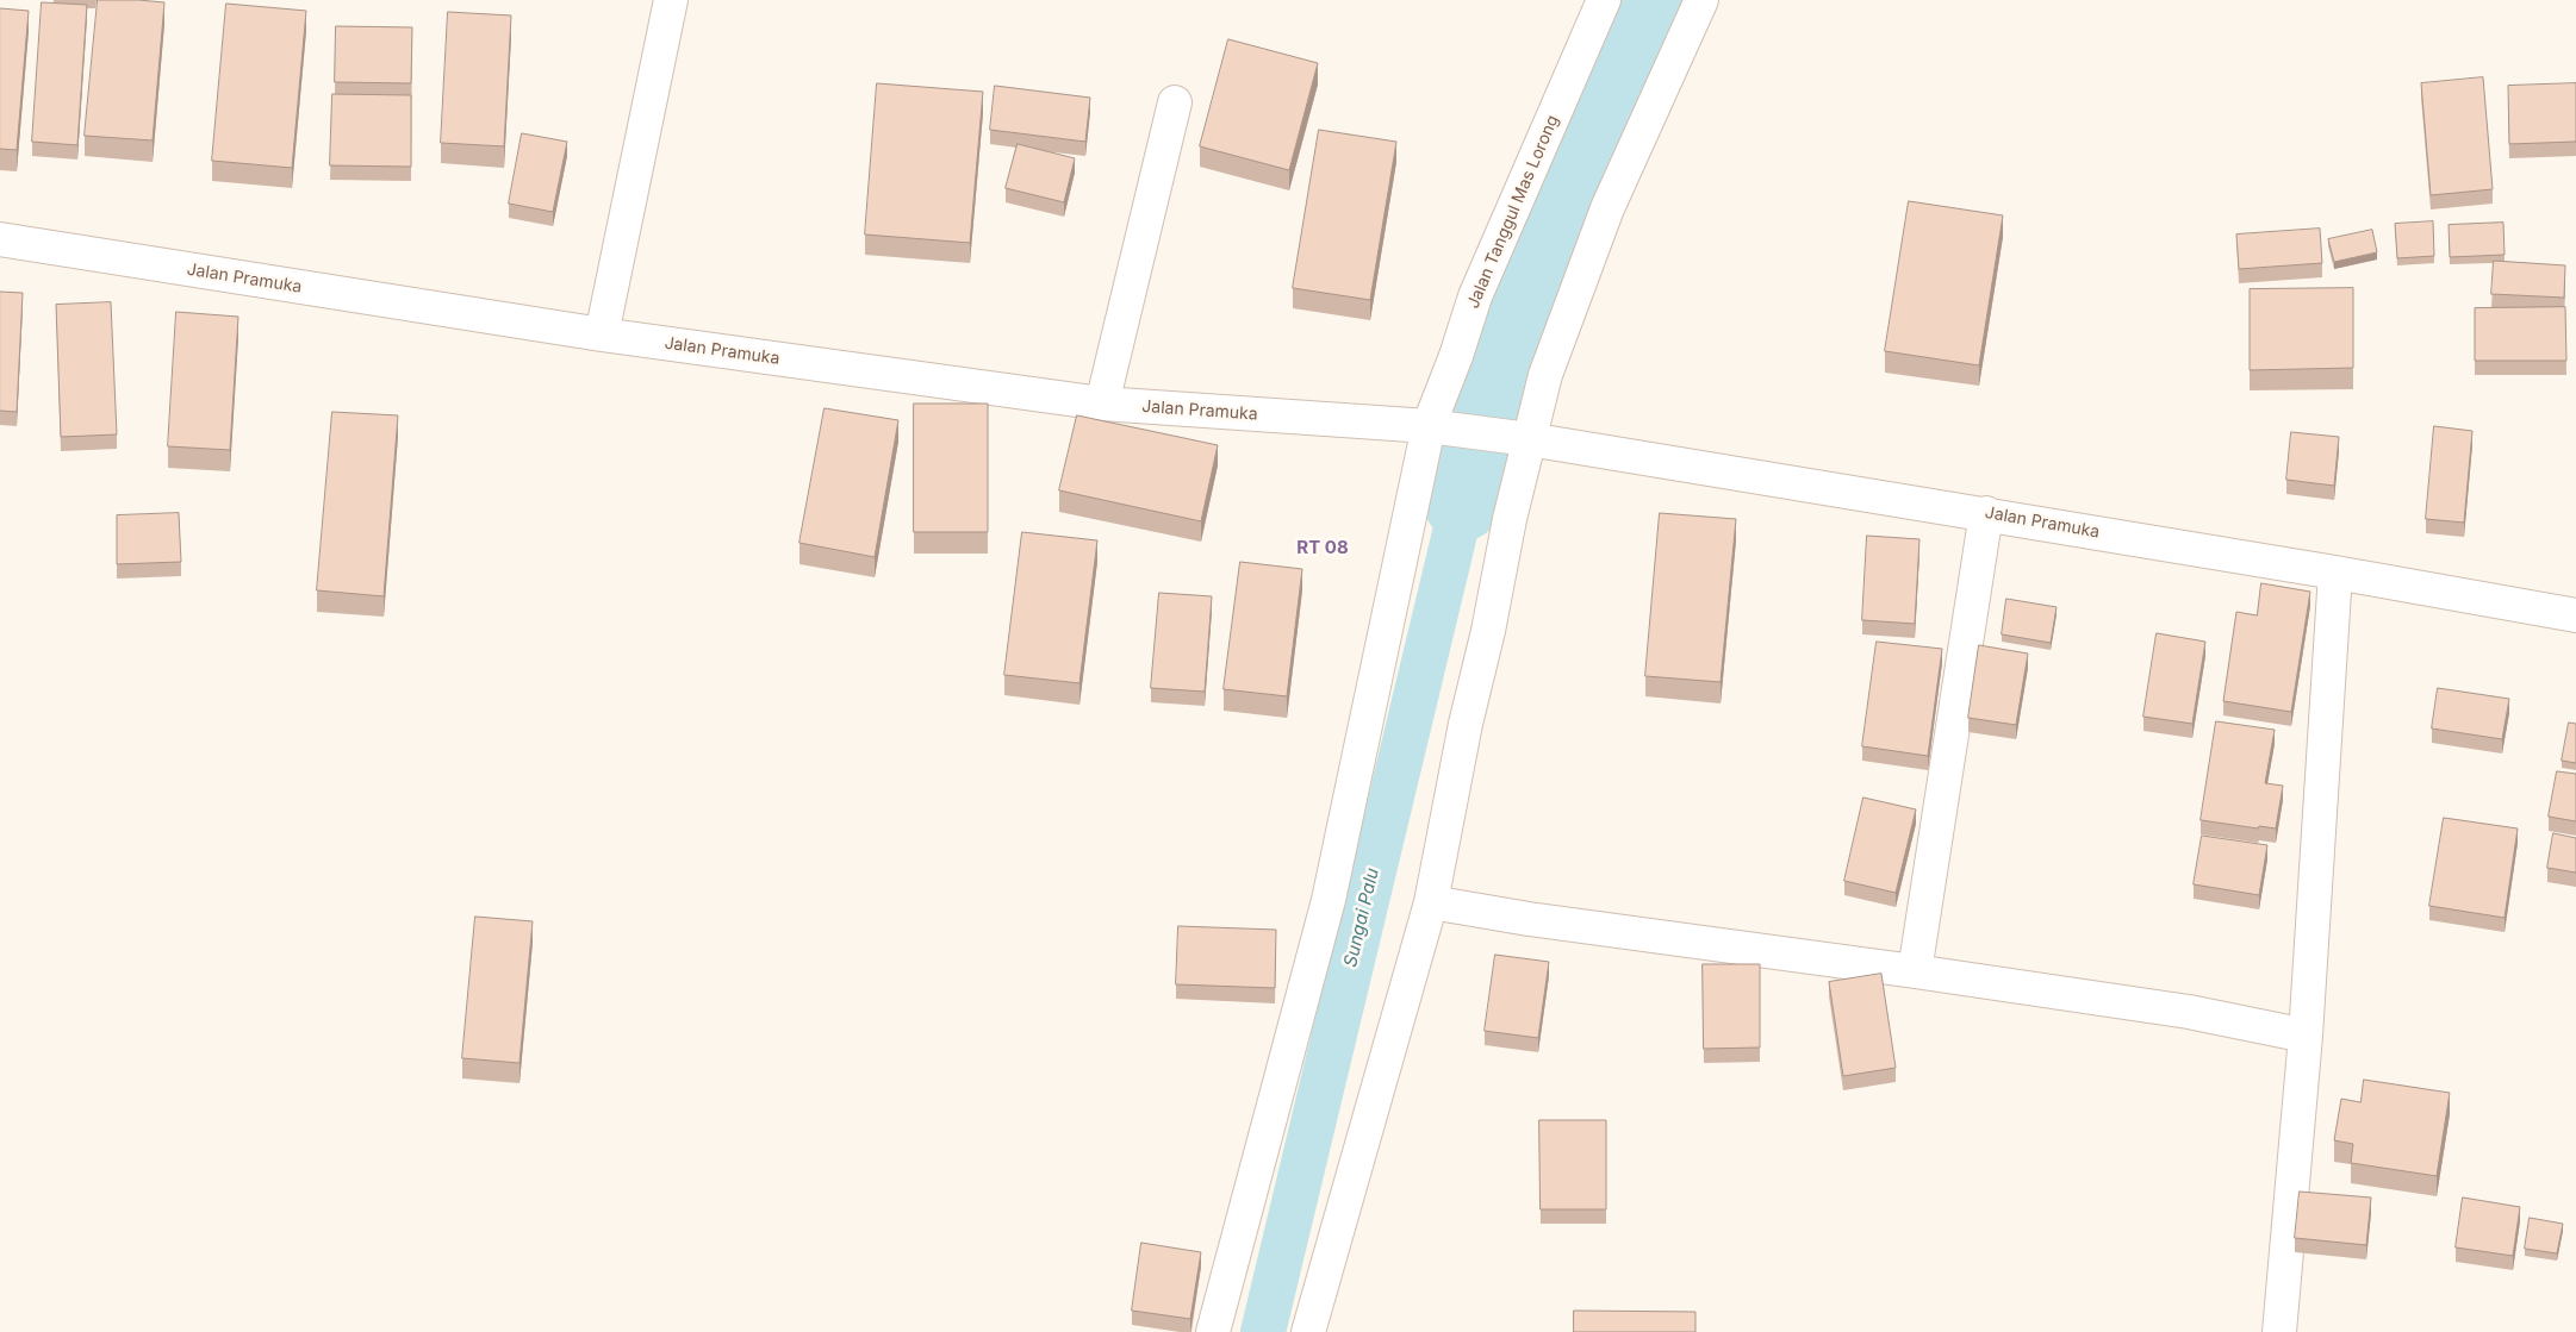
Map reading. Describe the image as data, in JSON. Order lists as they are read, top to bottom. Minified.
{"streets":{"street":["Jalan Tanggul Mas Lorong","Jalan Pramuka"]},"crossings":[["Jalan Tanggul Mas Lorong","Jalan Pramuka"]],"districts":["RT 08"],"water":["Sungai Palu"]}
